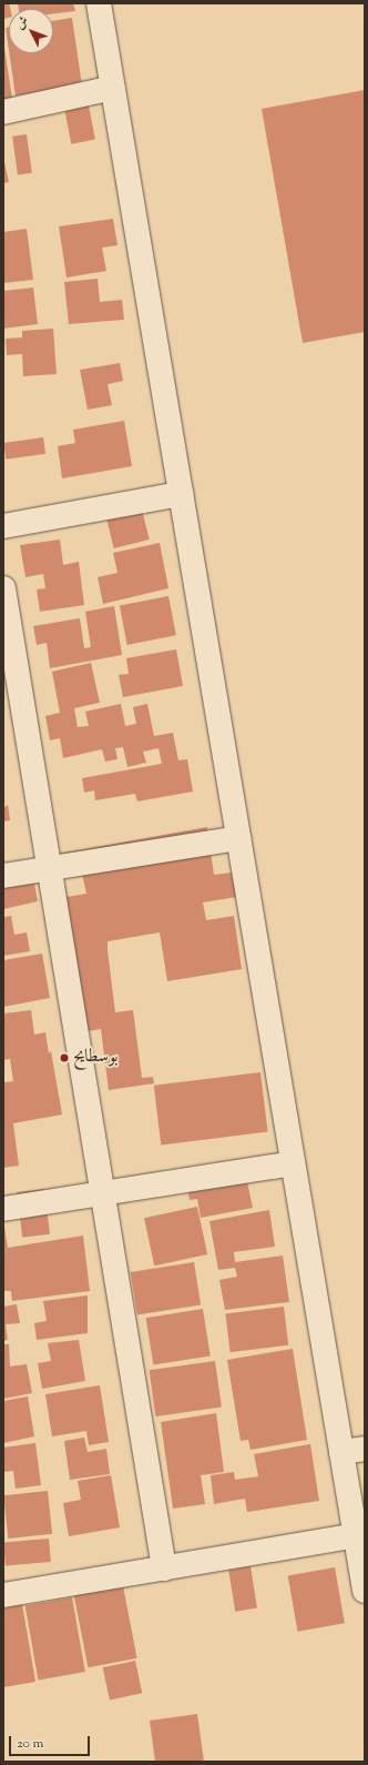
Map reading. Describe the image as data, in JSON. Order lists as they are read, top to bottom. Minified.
{"places":["بوسطايح"],"scale_bar":"20 m","north":"top left"}
